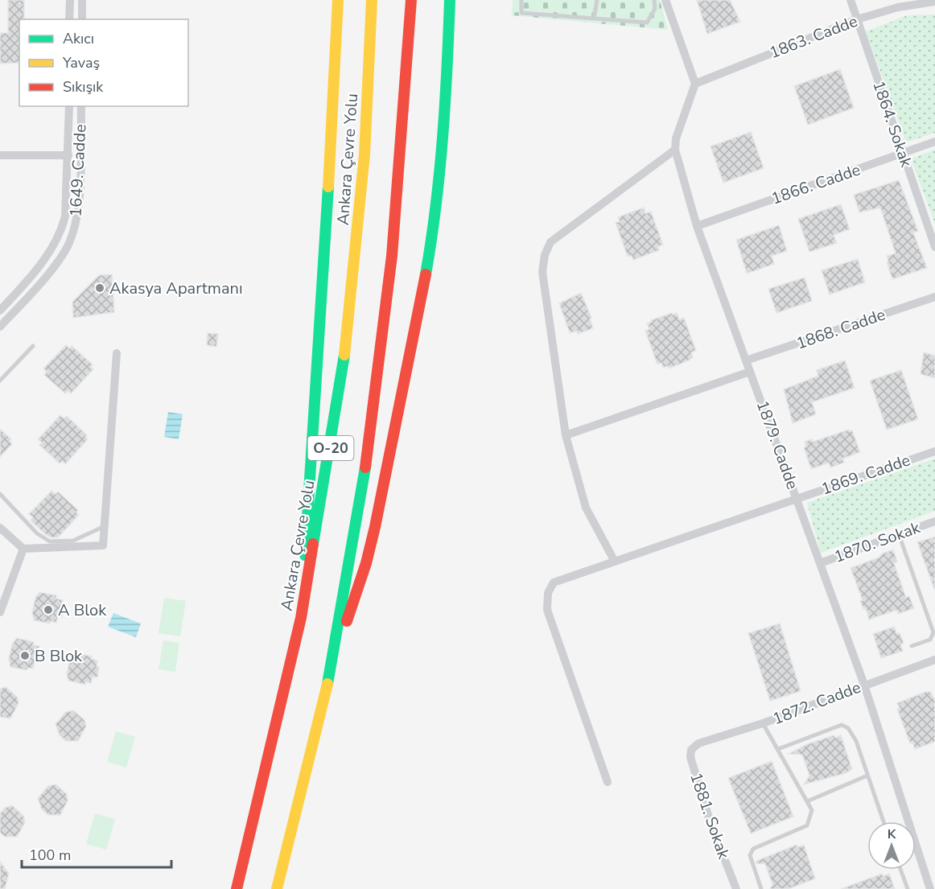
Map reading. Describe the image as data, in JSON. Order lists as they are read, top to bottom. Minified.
{"streets":{"highway":["Ankara Çevre Yolu","O-20"],"street":["1863. Cadde","1864. Sokak","1649. Cadde","1866. Cadde","1868. Cadde","1879. Cadde","1869. Cadde","1870. Sokak","1872. Cadde","1881. Sokak"]},"crossings":[["1863. Cadde","1864. Sokak"],["1863. Cadde","1879. Cadde"],["1864. Sokak","1866. Cadde"],["1866. Cadde","1879. Cadde"],["1868. Cadde","1879. Cadde"],["1879. Cadde","1869. Cadde"],["1879. Cadde","1870. Sokak"],["1879. Cadde","1872. Cadde"],["1872. Cadde","1881. Sokak"]],"places":["Akasya Apartmanı","A Blok","B Blok"],"legend":["Akıcı","Yavaş","Sıkışık"],"scale_bar":"100 m","north":"top"}
